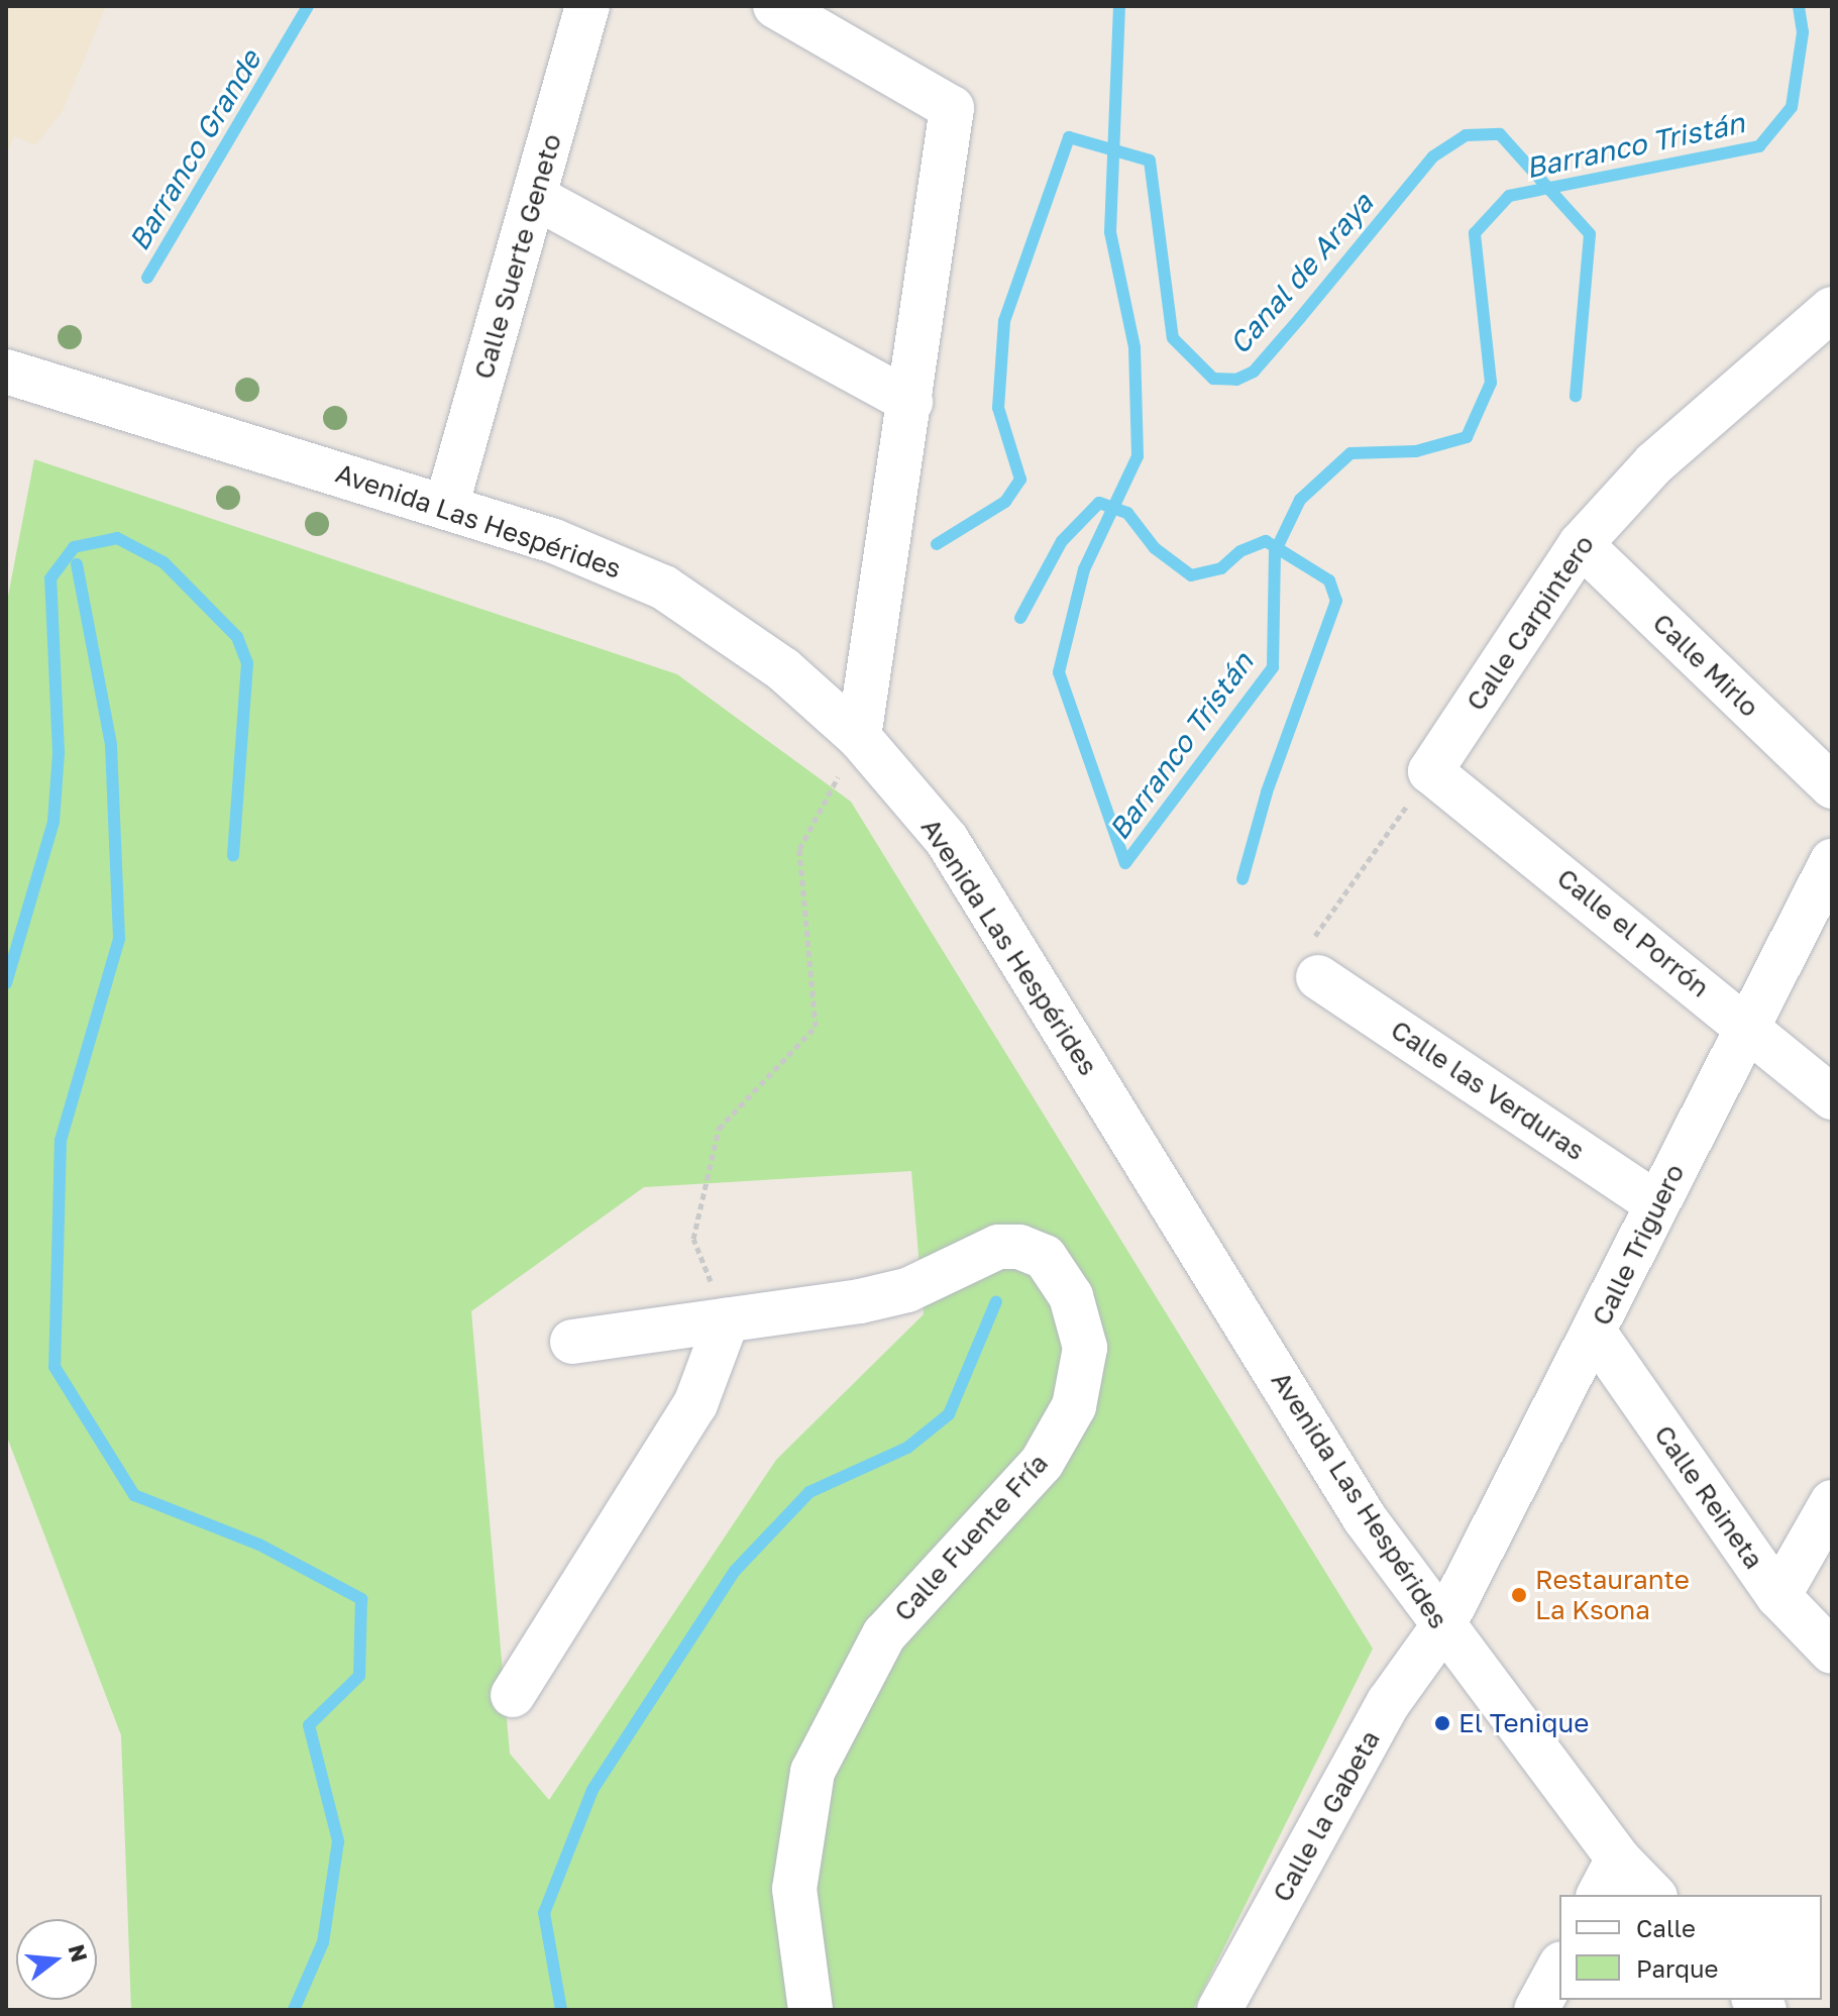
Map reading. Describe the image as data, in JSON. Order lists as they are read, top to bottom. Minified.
{"streets":{"street":["Calle Suerte Geneto","Avenida Las Hespérides","Calle Carpintero","Calle Mirlo","Calle el Porrón","Calle las Verduras","Calle Triguero","Calle Reineta","Calle Fuente Fría","Calle la Gabeta"]},"crossings":[["Calle Suerte Geneto","Avenida Las Hespérides"],["Avenida Las Hespérides","Calle Triguero"],["Avenida Las Hespérides","Calle la Gabeta"],["Calle Carpintero","Calle Mirlo"],["Calle Carpintero","Calle el Porrón"],["Calle el Porrón","Calle Triguero"],["Calle las Verduras","Calle Triguero"],["Calle Triguero","Calle Reineta"],["Calle Triguero","Calle la Gabeta"]],"water":["Barranco Tristán","Barranco Grande","Canal de Araya"],"places":["Restaurante La Ksona","El Tenique"],"legend":["Calle","Parque"],"north":"right"}
